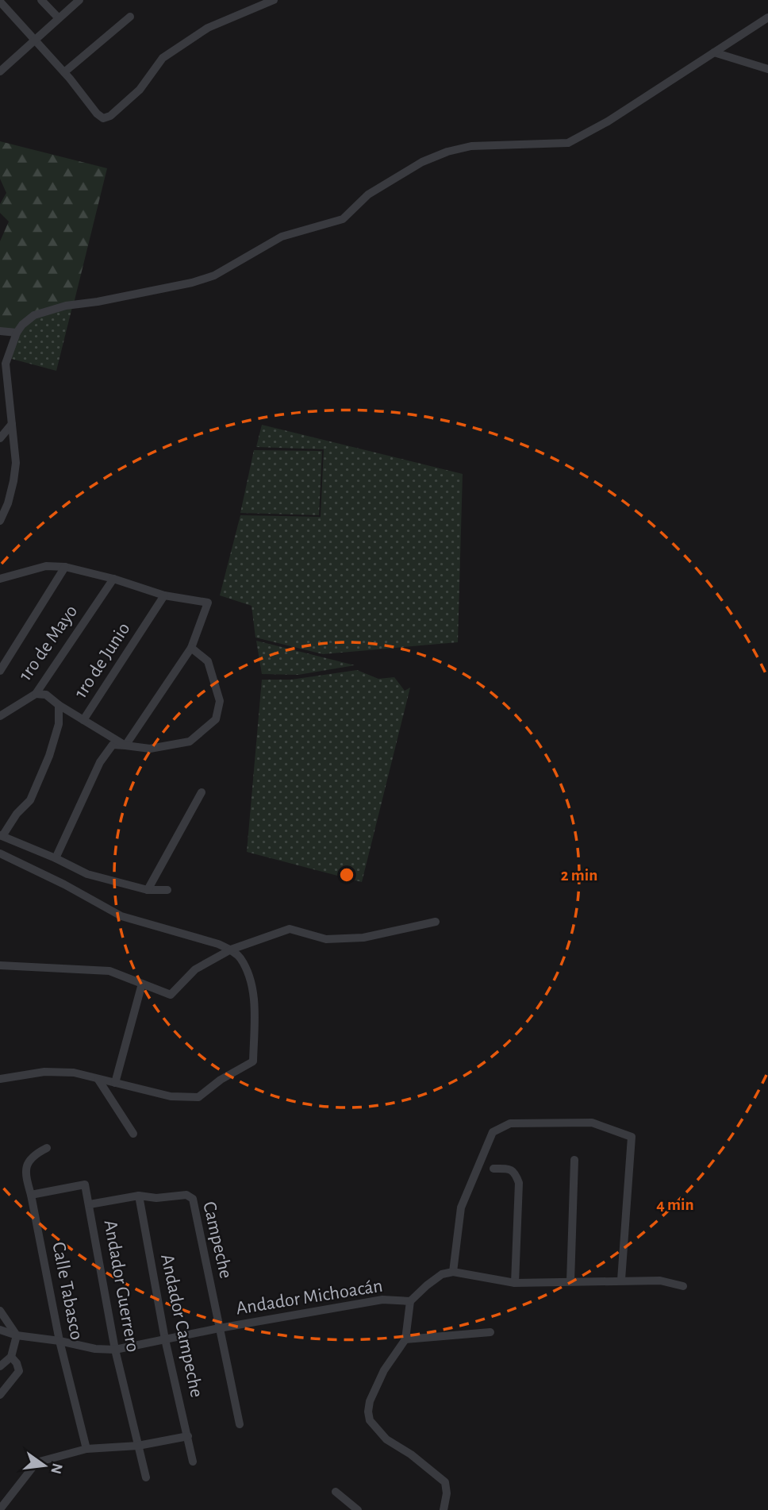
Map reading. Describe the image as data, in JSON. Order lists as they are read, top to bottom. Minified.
{"streets":{"street":["1ro de Mayo","1ro de Junio","Campeche","Andador Guerrero","Calle Tabasco","Andador Michoacán","Andador Campeche"]},"crossings":[["1ro de Mayo","1ro de Junio"],["Campeche","Andador Guerrero"],["Campeche","Andador Michoacán"],["Campeche","Andador Campeche"],["Andador Guerrero","Calle Tabasco"],["Andador Guerrero","Andador Michoacán"],["Calle Tabasco","Andador Michoacán"],["Andador Michoacán","Andador Campeche"]],"north":"right","rings":["2 min","4 min"]}
